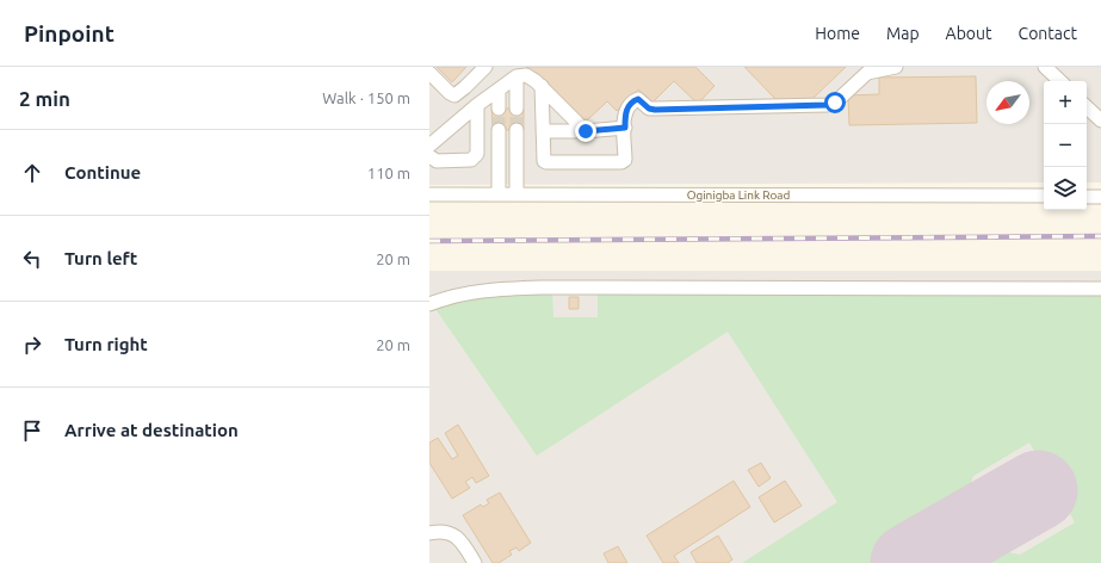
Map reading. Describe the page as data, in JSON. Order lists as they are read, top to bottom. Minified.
{"streets":{"street":["Oginigba Link Road"]},"north":"bottom left","page":{"header":"Pinpoint","nav":["Home","Map","About","Contact"],"heading":["2 min","Walk · 150 m"],"map_buttons":["+","−"],"list":[["Continue","110 m"],["Turn left","20 m"],["Turn right","20 m"],"Arrive at destination"]}}
